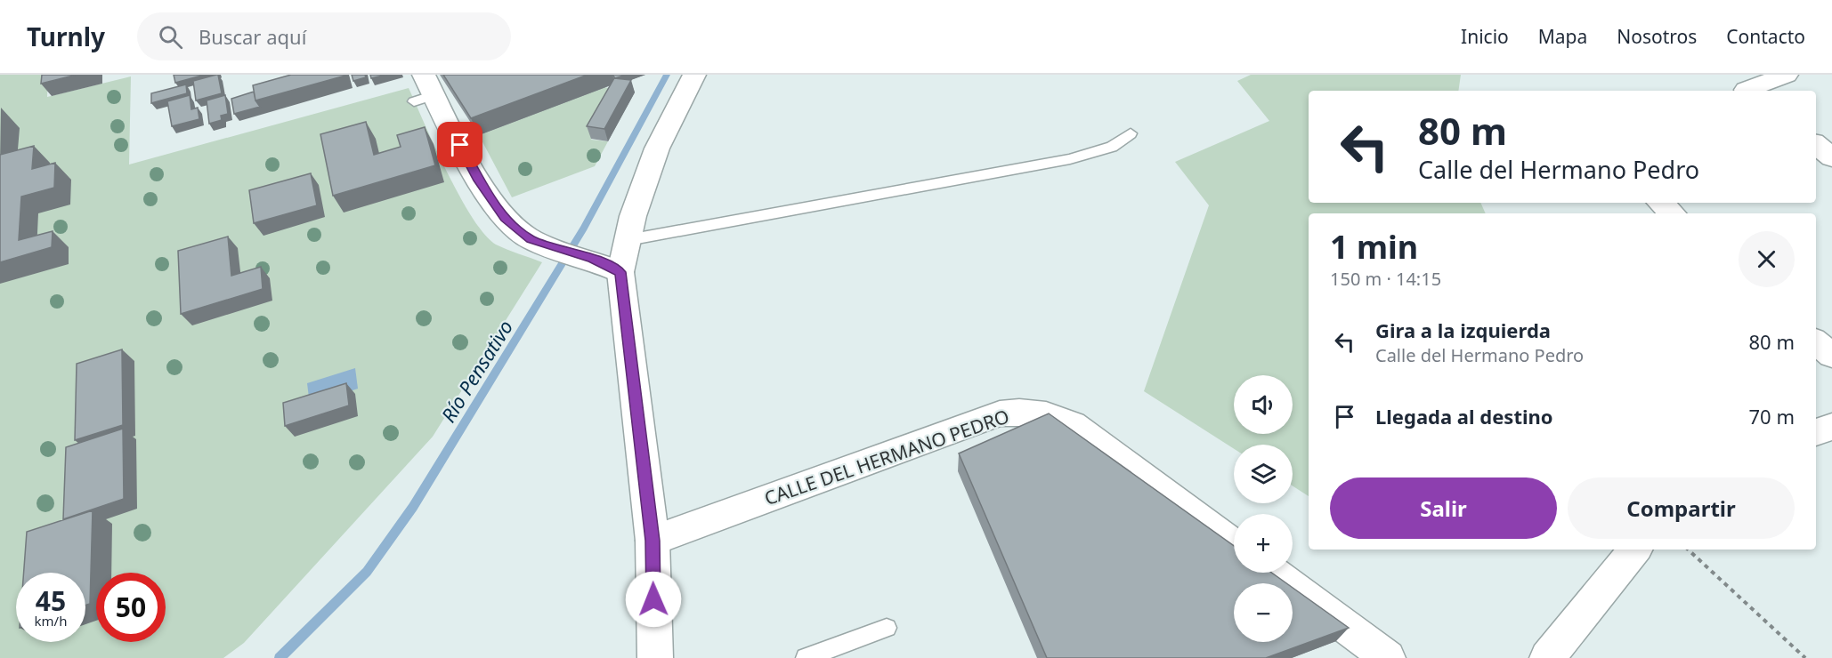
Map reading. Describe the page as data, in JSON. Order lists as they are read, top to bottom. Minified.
{"streets":{"street":["CALLE DEL HERMANO PEDRO"]},"water":["Río Pensativo"],"page":{"header":"Turnly","search":"Buscar aquí","nav":["Inicio","Mapa","Nosotros","Contacto"],"turn":["80 m","Calle del Hermano Pedro"],"heading":["1 min","150 m · 14:15"],"list":[{"name":"Gira a la izquierda","note":"Calle del Hermano Pedro","value":"80 m"},{"name":"Llegada al destino","value":"70 m"}],"map_buttons":["+","−"],"buttons":["Salir","Compartir"],"speed":"45 km/h","limit":"50"}}
